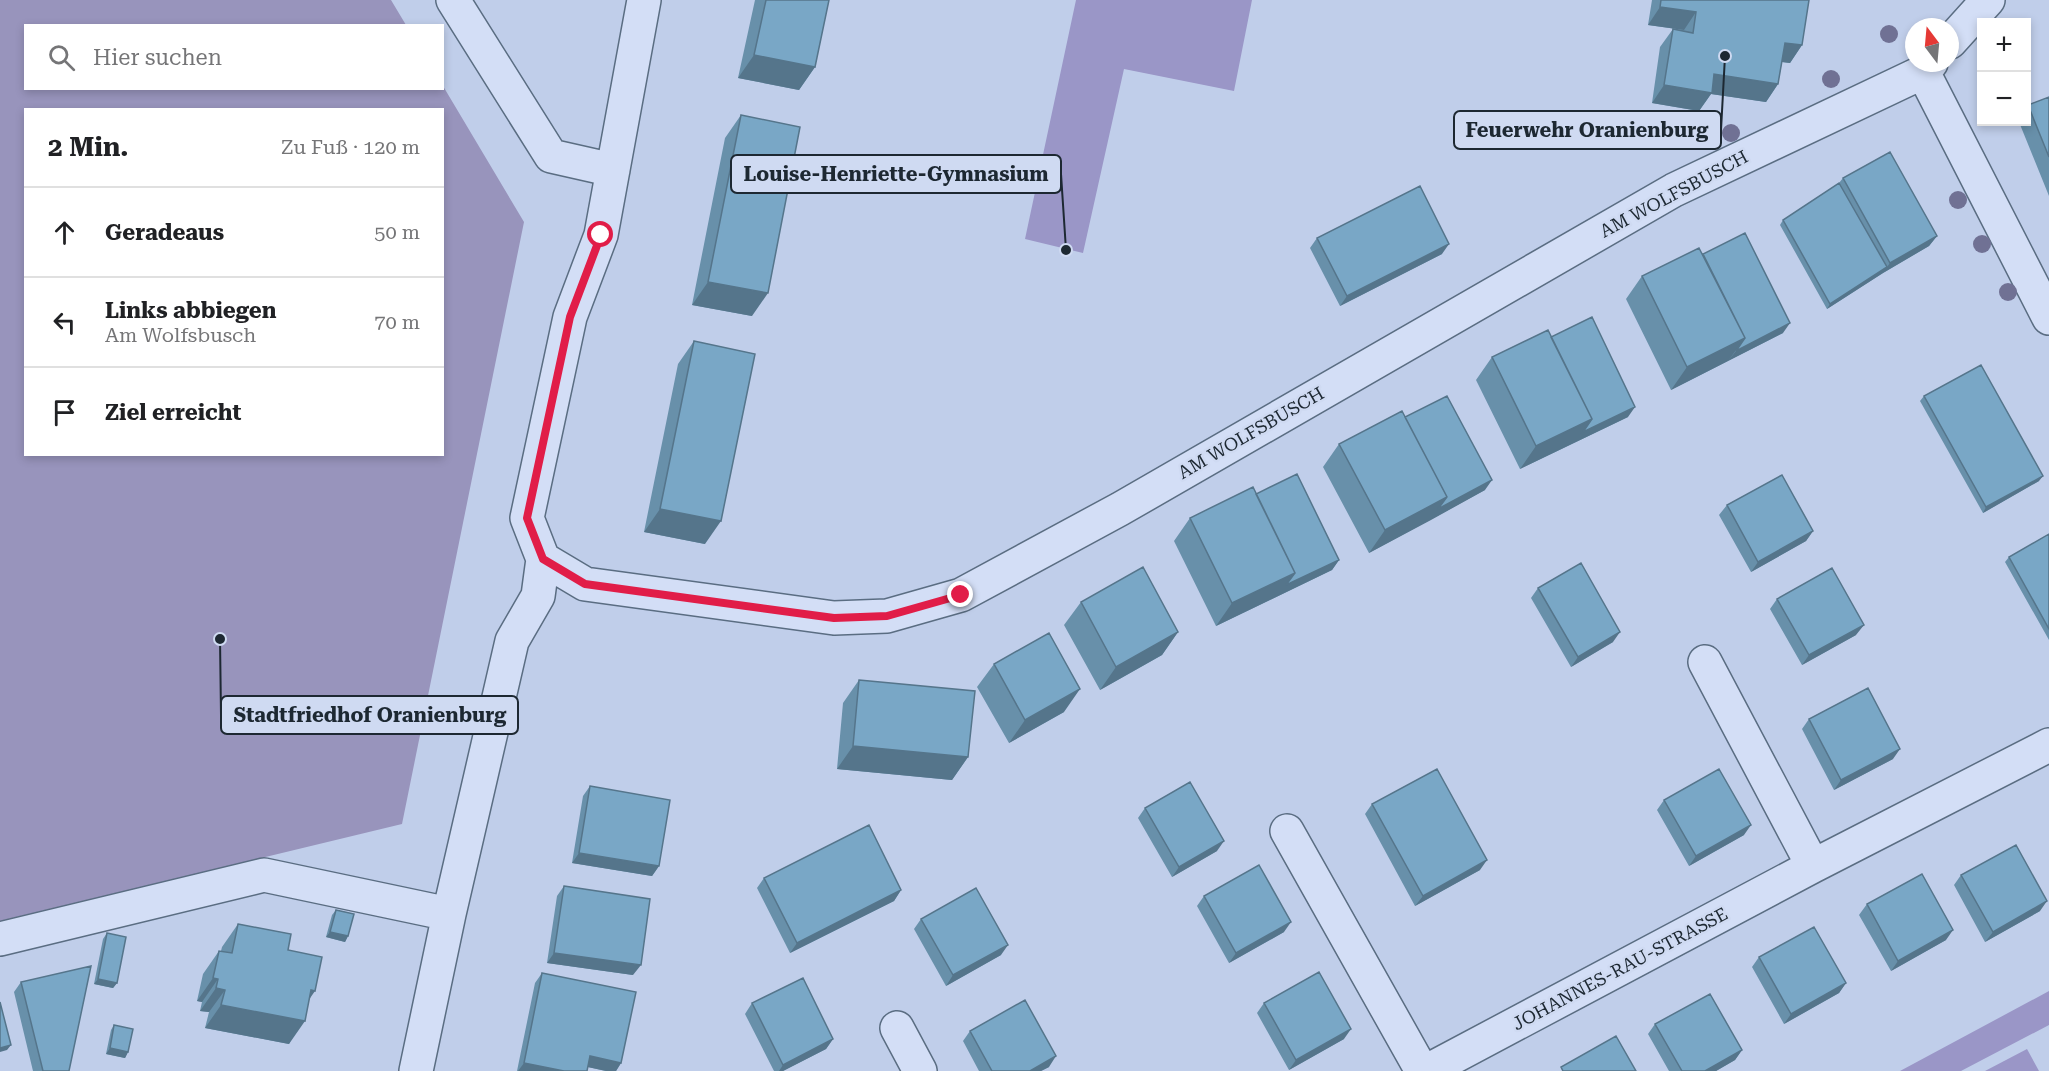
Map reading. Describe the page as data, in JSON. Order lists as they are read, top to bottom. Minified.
{"streets":{"street":["AM WOLFSBUSCH","JOHANNES-RAU-STRASSE"]},"places":["Feuerwehr Oranienburg","Louise-Henriette-Gymnasium","Stadtfriedhof Oranienburg"],"north":"top","page":{"map_buttons":["+","−"],"search":"Hier suchen","heading":["2 Min.","Zu Fuß · 120 m"],"list":[["Geradeaus","50 m"],["Links abbiegen","Am Wolfsbusch","70 m"],"Ziel erreicht"]}}
